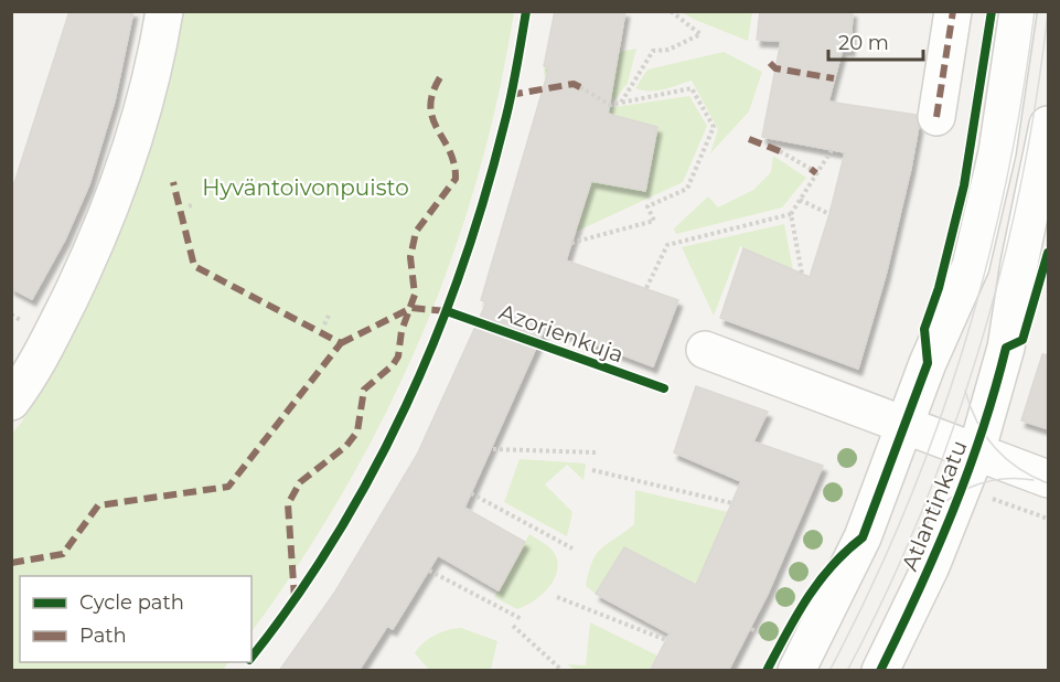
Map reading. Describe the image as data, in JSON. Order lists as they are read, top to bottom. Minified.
{"streets":{"street":["Atlantinkatu"],"cycle path":["Azorienkuja"]},"parks":["Hyväntoivonpuisto"],"legend":["Cycle path","Path"],"scale_bar":"20 m"}
